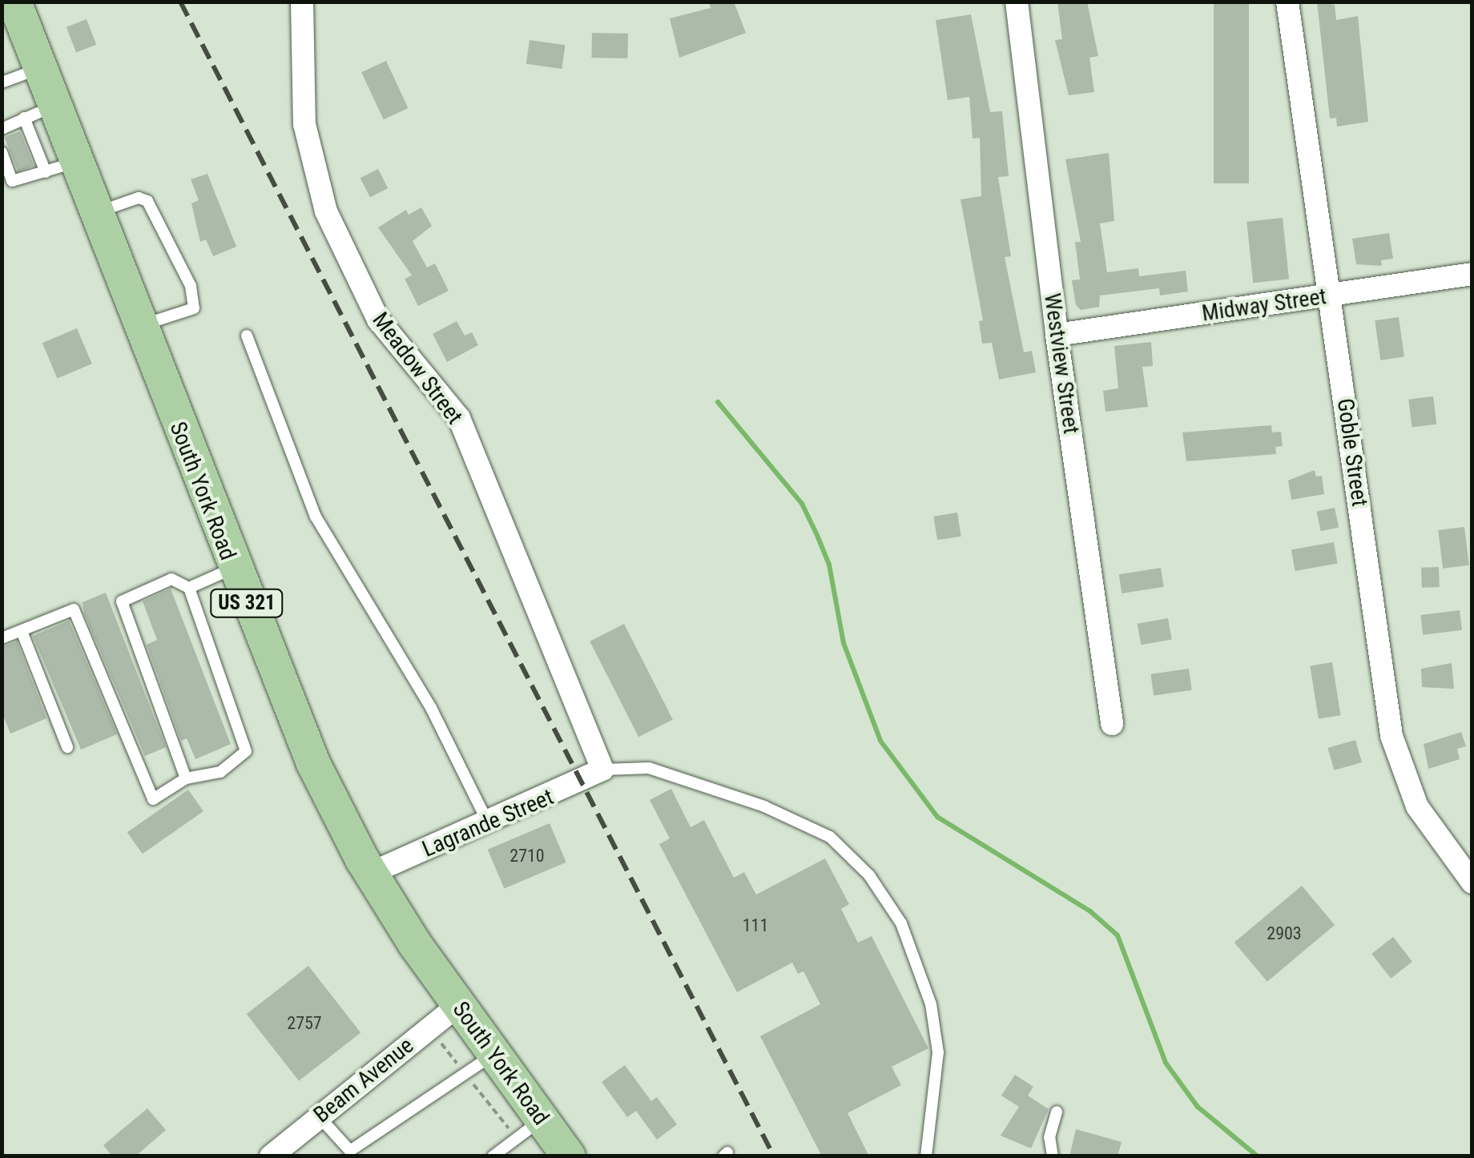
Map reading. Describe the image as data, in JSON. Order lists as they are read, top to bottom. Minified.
{"streets":{"main road":["South York Road","US 321"],"street":["Midway Street","Westview Street","Meadow Street","Goble Street","Lagrande Street","Beam Avenue"]},"crossings":[["Midway Street","Westview Street"],["Midway Street","Goble Street"],["Meadow Street","Lagrande Street"],["South York Road","Lagrande Street"],["South York Road","Beam Avenue"]],"house_numbers":["2710","111","2903","2757"]}
